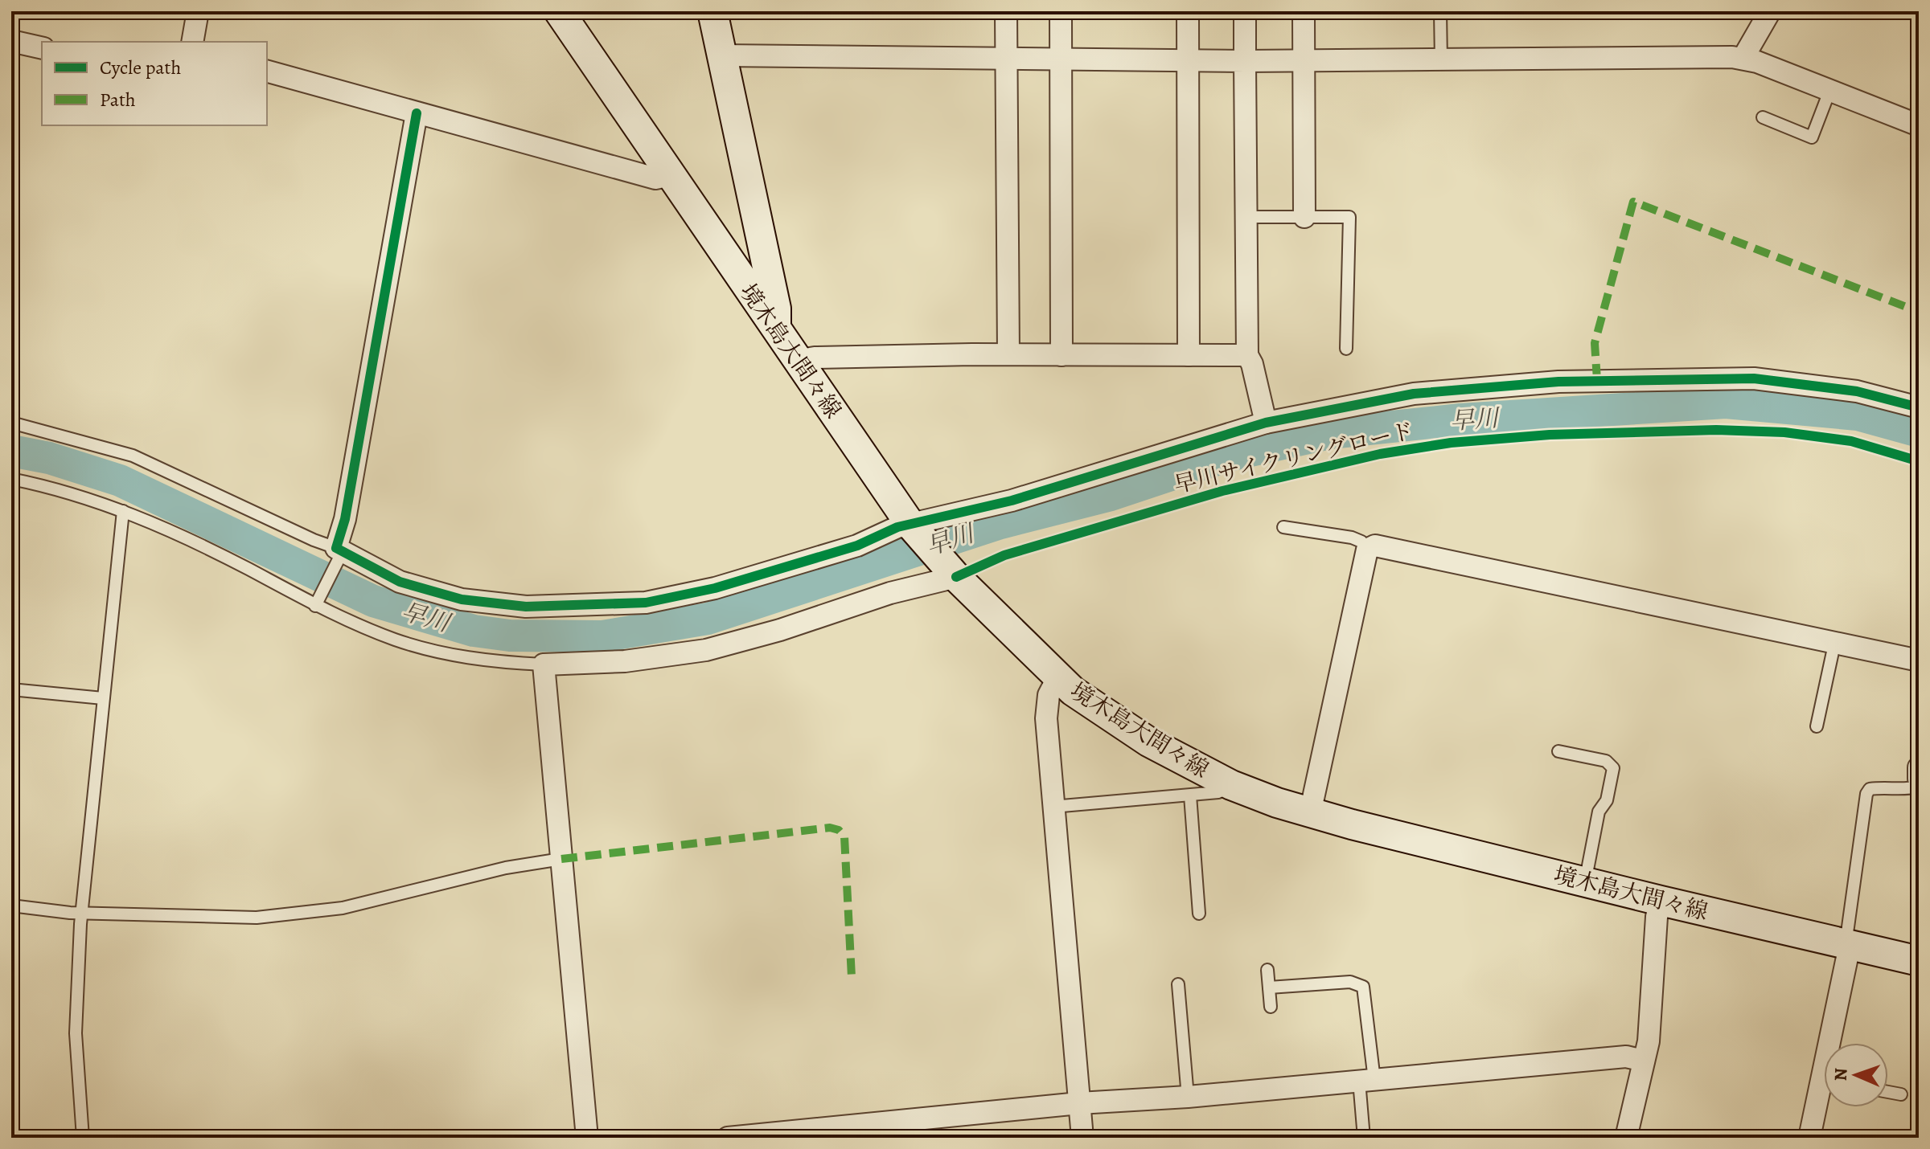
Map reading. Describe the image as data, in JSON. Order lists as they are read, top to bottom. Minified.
{"streets":{"main road":["境木島大間々線"],"cycle path":["早川サイクリングロード"]},"water":["早川"],"legend":["Cycle path","Path"],"north":"left"}
